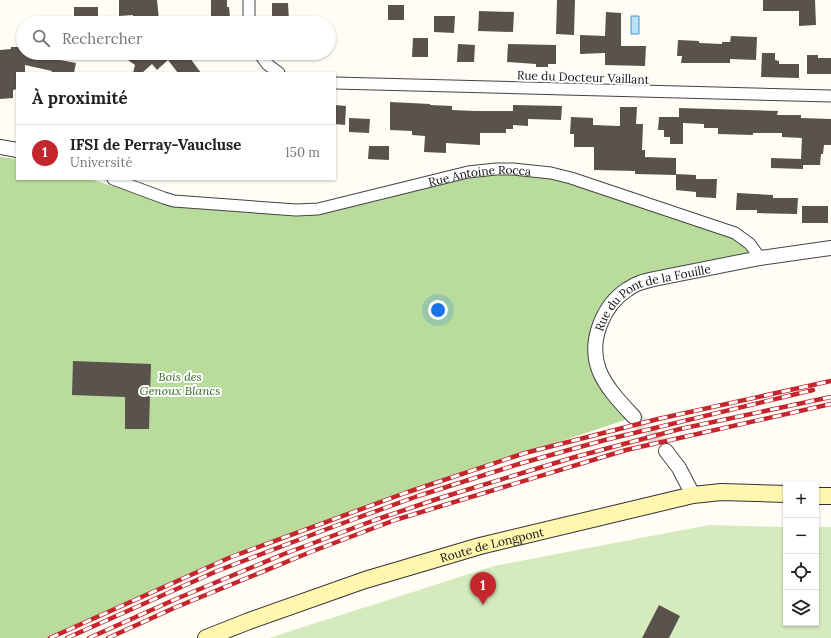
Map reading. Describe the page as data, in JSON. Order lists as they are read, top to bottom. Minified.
{"streets":{"main road":["Route de Longpont"],"street":["Rue du Docteur Vaillant","Rue Antoine Rocca","Rue du Pont de la Fouille"]},"crossings":[["Rue Antoine Rocca","Rue du Pont de la Fouille"]],"parks":["Bois des Genoux Blancs"],"page":{"search":"Rechercher","heading":"À proximité","list":[{"mark":"1","name":"IFSI de Perray-Vaucluse","note":"Université","value":"150 m"}],"map_buttons":["+","−"],"pins":"1"}}
